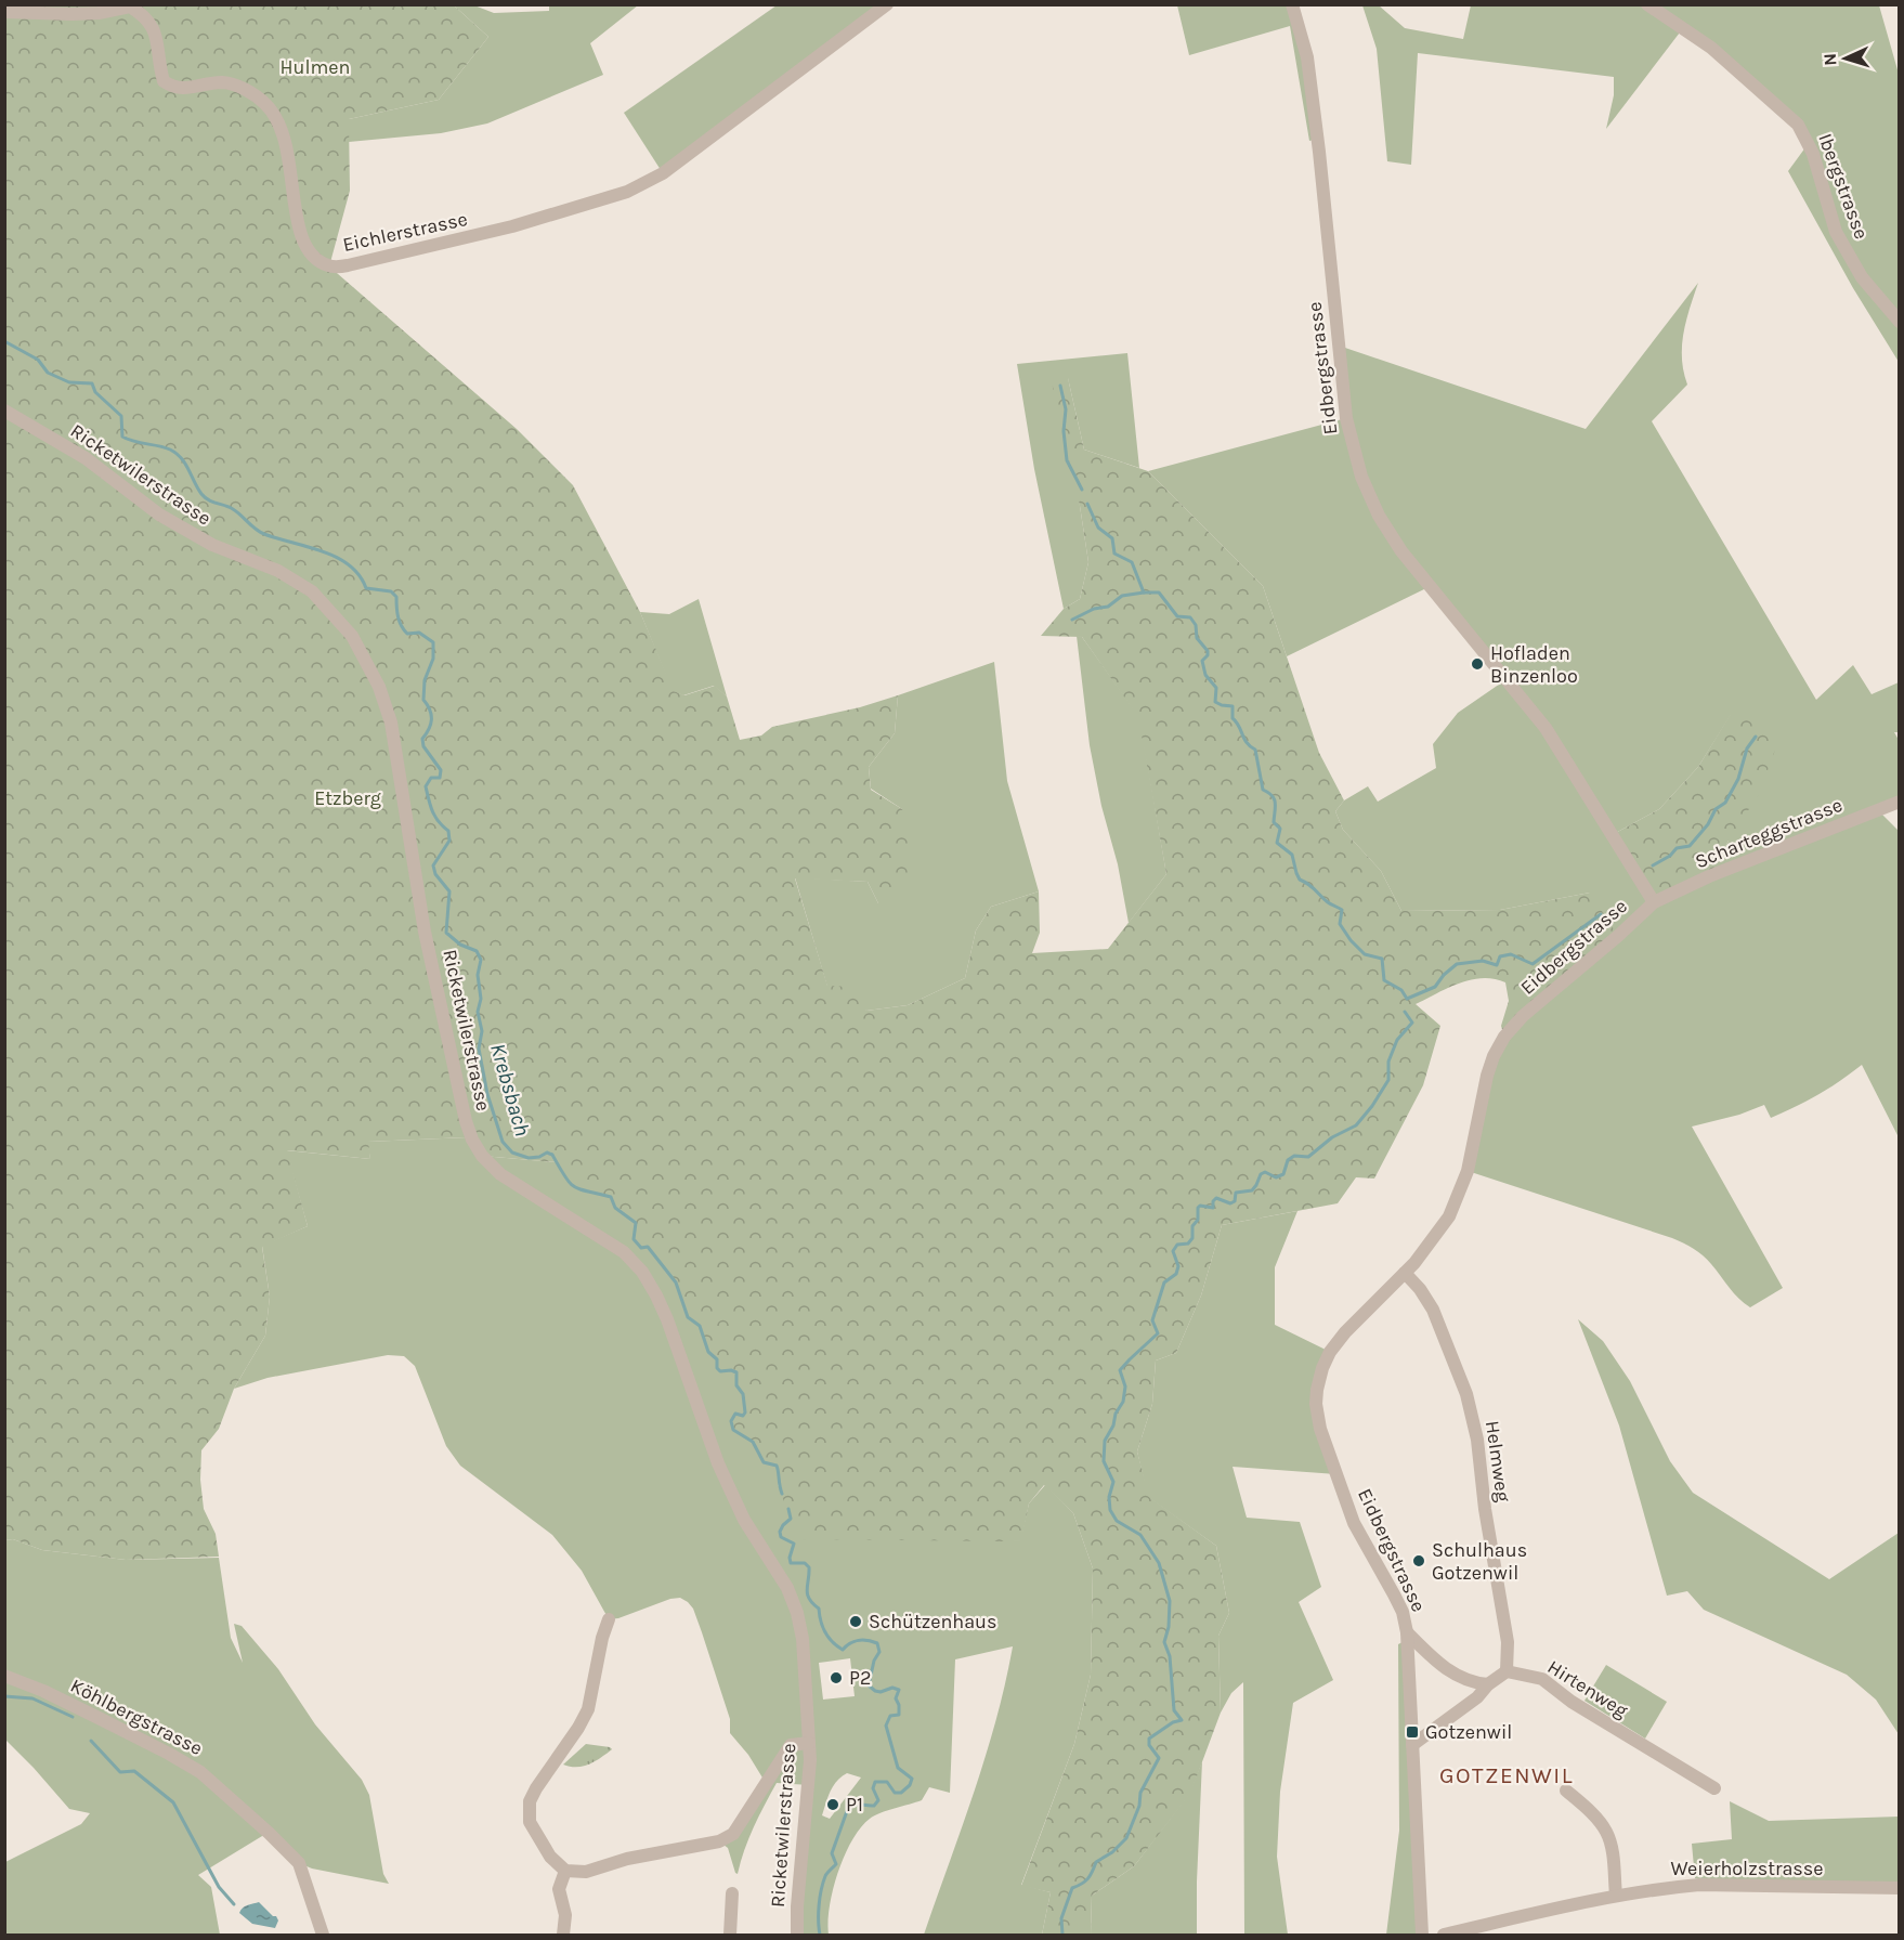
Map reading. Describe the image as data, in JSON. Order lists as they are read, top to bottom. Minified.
{"streets":{"street":["Ibergstrasse","Eichlerstrasse","Eidbergstrasse","Ricketwilerstrasse","Scharteggstrasse","Helmweg","Hirtenweg","Köhlbergstrasse","Weierholzstrasse"]},"crossings":[["Eidbergstrasse","Scharteggstrasse"],["Eidbergstrasse","Helmweg"],["Helmweg","Hirtenweg"]],"districts":["GOTZENWIL"],"water":["Krebsbach"],"parks":["Hulmen","Etzberg"],"places":{"other":["Hofladen Binzenloo","Schulhaus Gotzenwil","Schützenhaus","P2","P1"],"transit":["Gotzenwil"]},"north":"left"}
